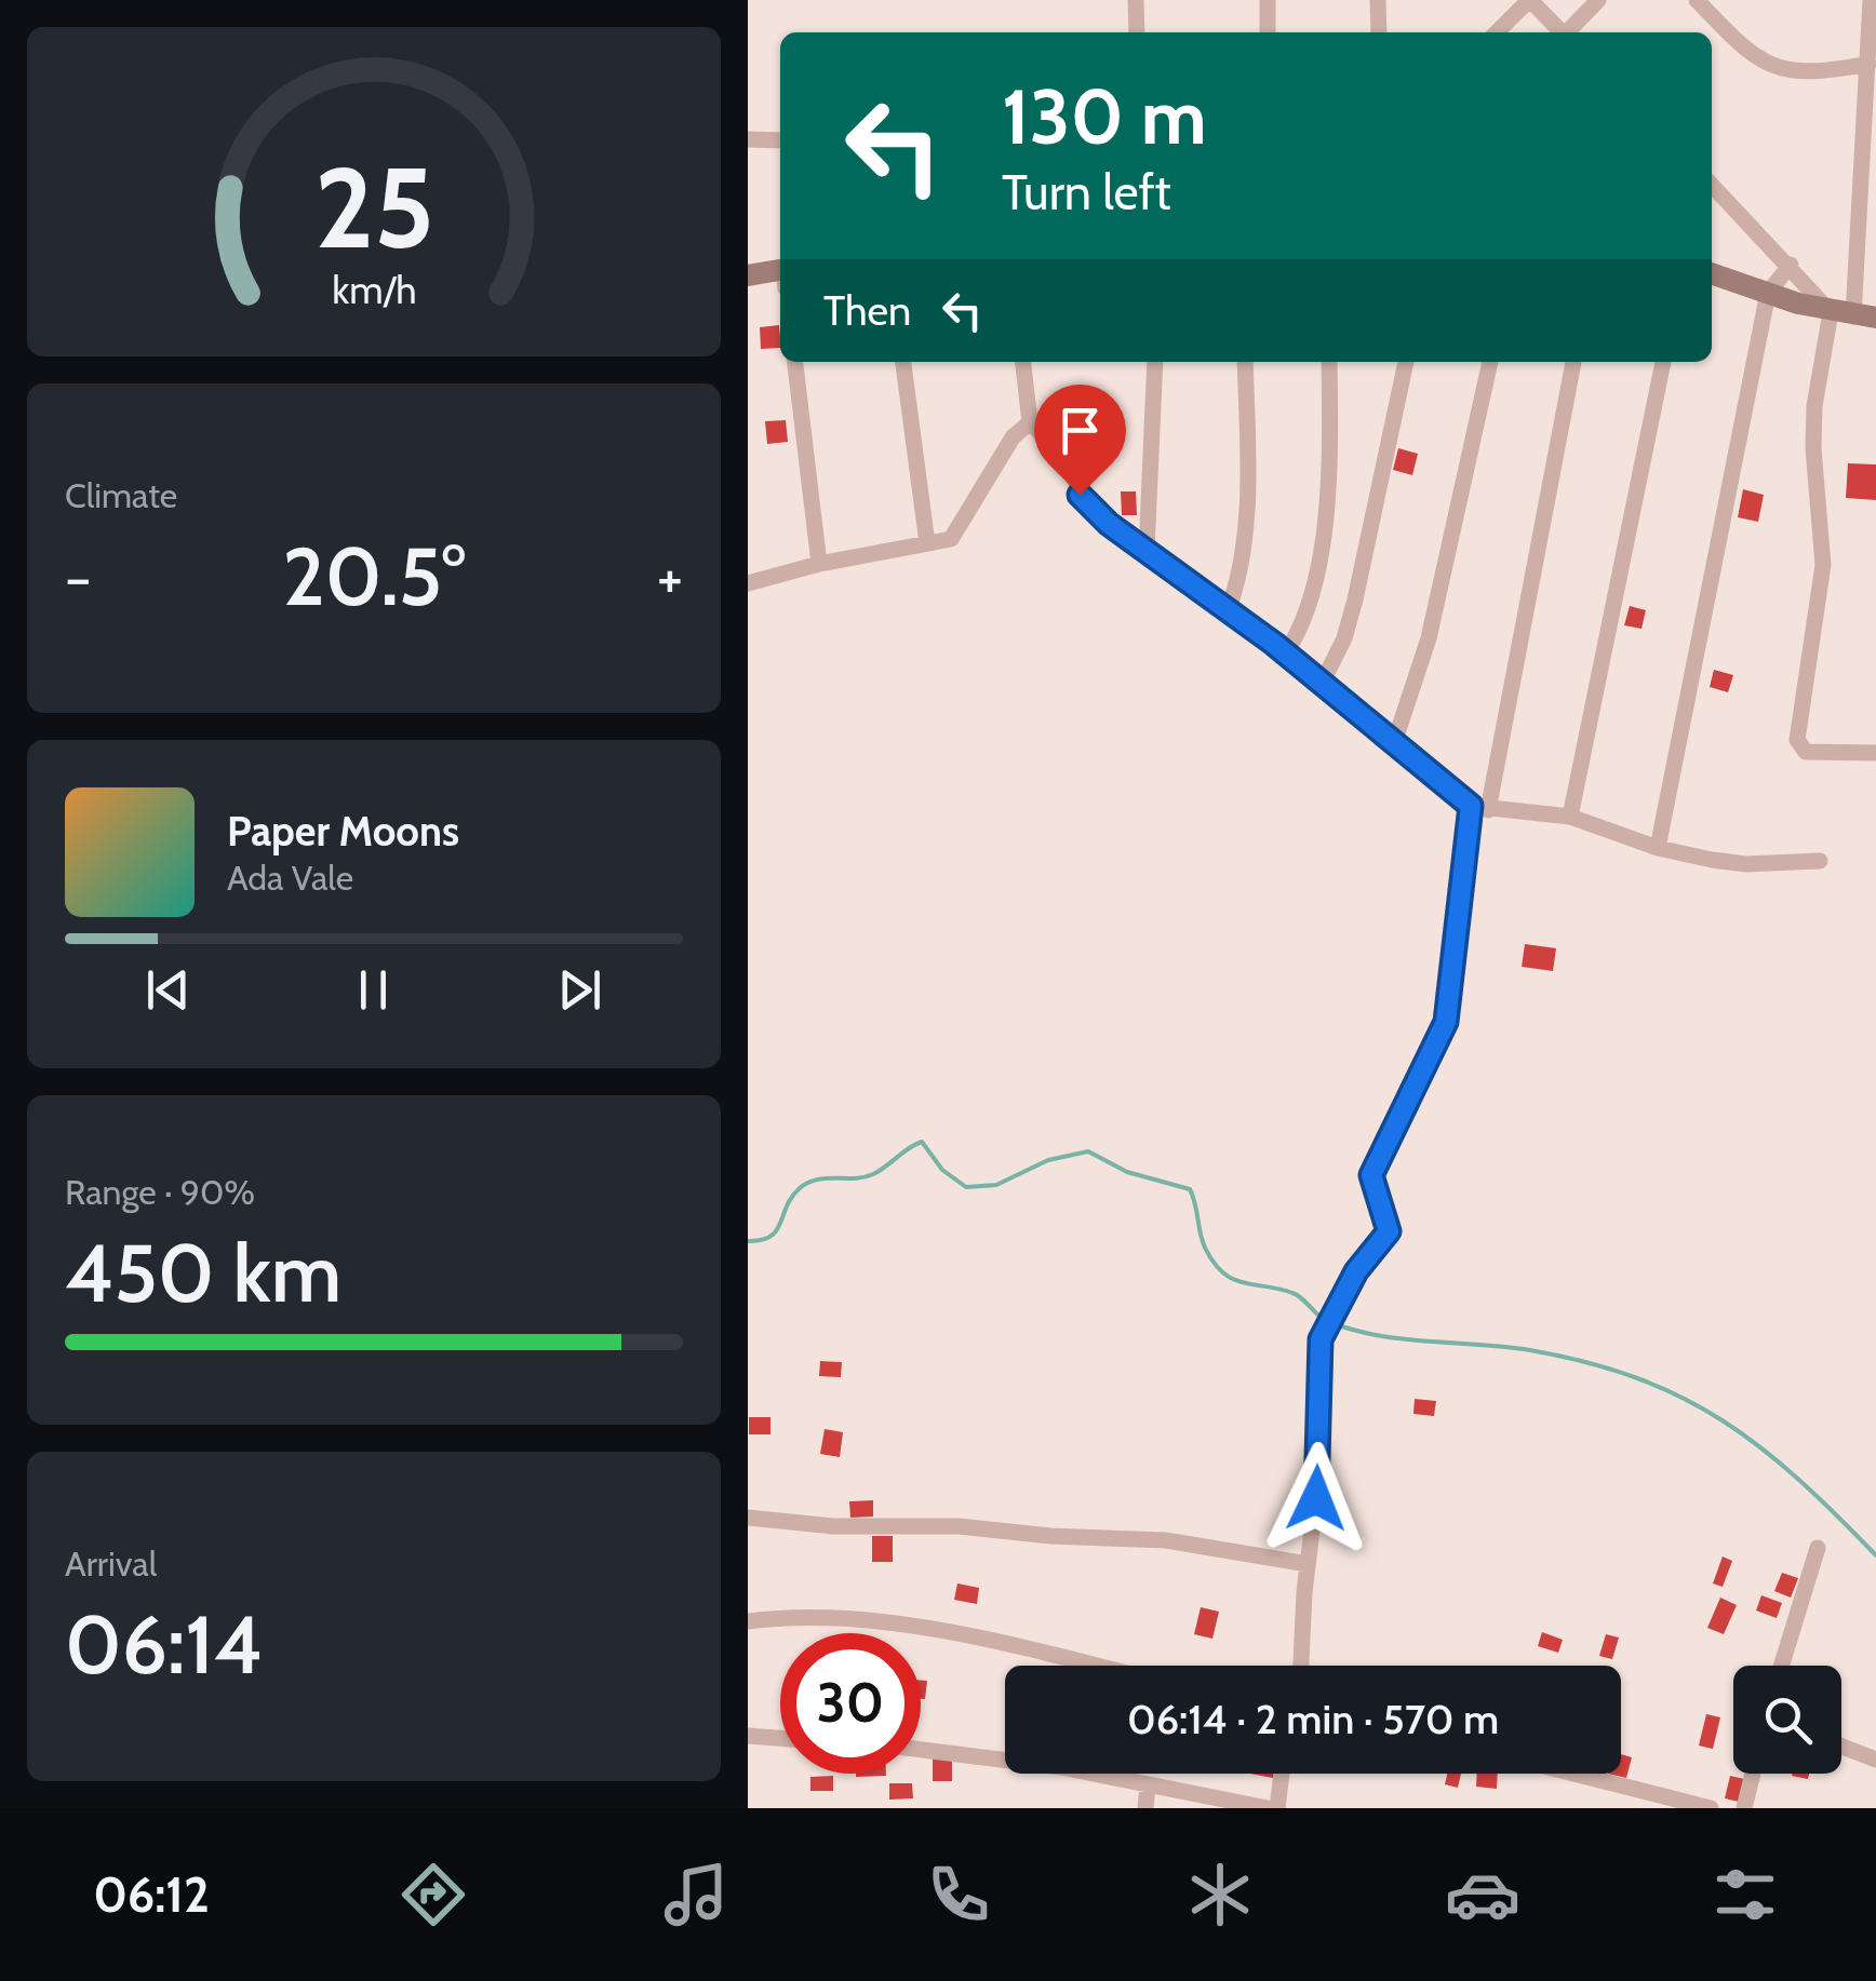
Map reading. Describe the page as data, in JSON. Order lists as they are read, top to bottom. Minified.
{"page":{"turn":["130 m","Turn left"],"then":"Then","tile":["Climate",["Range · 90%","450 km"],["Arrival","06:14"]],"heat":["−","20.5°","+"],"song":["Paper Moons","Ada Vale"],"limit":"30","trip":"06:14 · 2 min · 570 m","tabs":"06:12","gauge":["25","km/h"]}}
